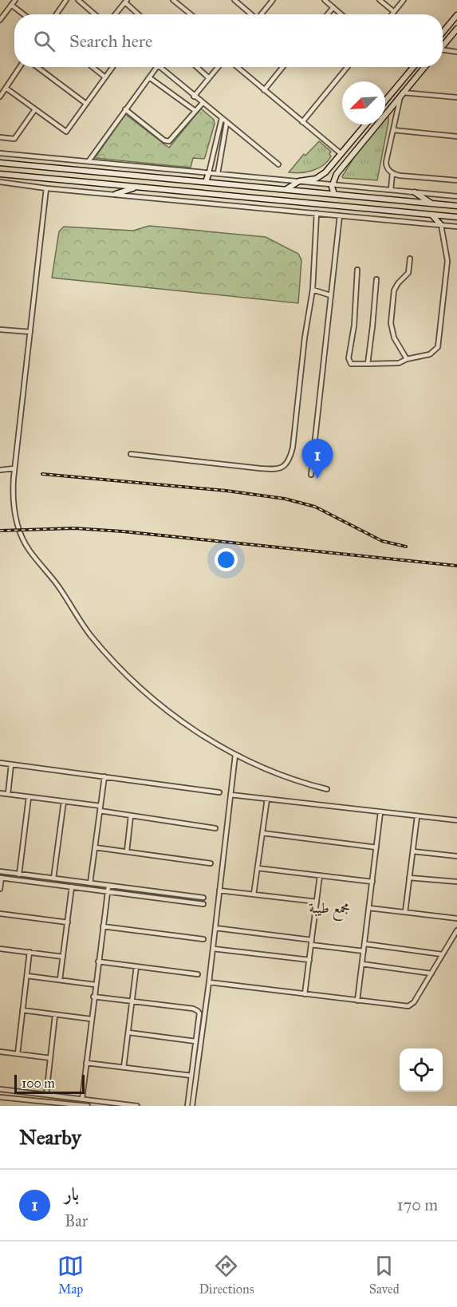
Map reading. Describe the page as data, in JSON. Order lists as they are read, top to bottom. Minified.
{"districts":["مجمع طيبة"],"scale_bar":"100 m","north":"bottom left","page":{"search":"Search here","pins":"1","scale":"100 m","heading":"Nearby","list":[{"mark":"1","name":"بار","note":"Bar","value":"170 m"}],"nav":["Map","Directions","Saved"]}}
